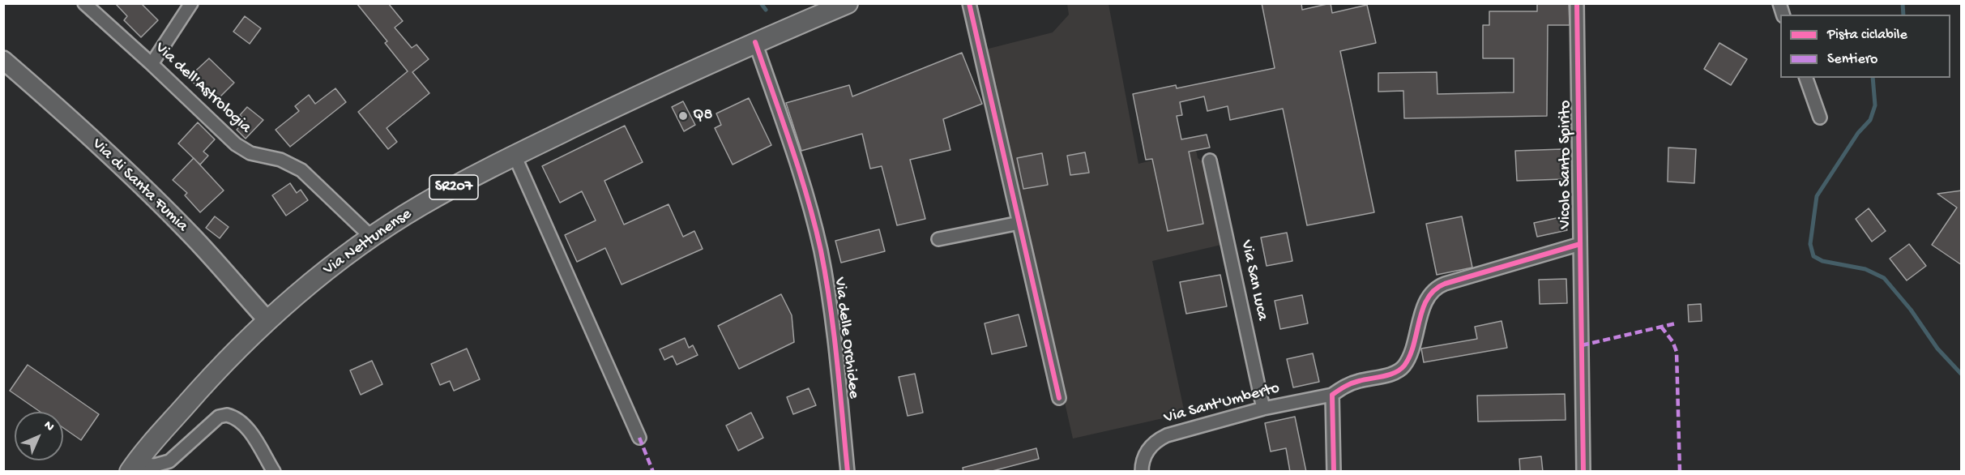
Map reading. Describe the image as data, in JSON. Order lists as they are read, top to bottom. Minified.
{"streets":{"main road":["SR207","Via Nettunense"],"street":["Via dell'Astrologia","Vicolo Santo Spirito","Via di Santa Fumia","Via San Luca","Via delle Orchidee","Via Sant'Umberto"]},"crossings":[["Via dell'Astrologia","Via Nettunense"],["Vicolo Santo Spirito","Via Sant'Umberto"],["Via di Santa Fumia","Via Nettunense"],["Via Nettunense","Via delle Orchidee"],["Via San Luca","Via Sant'Umberto"]],"places":["Q8"],"legend":["Pista ciclabile","Sentiero"],"north":"top right"}
